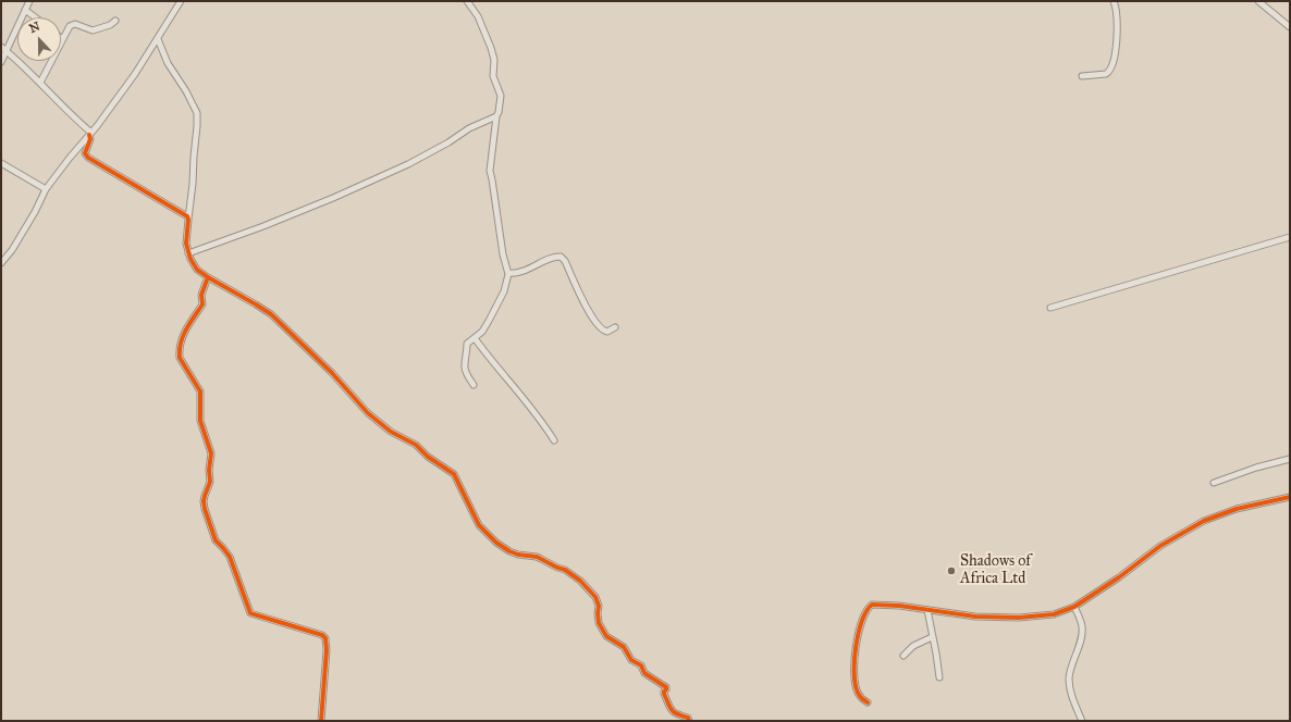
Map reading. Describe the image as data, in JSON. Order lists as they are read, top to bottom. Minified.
{"places":["Shadows of Africa Ltd"],"north":"top"}
